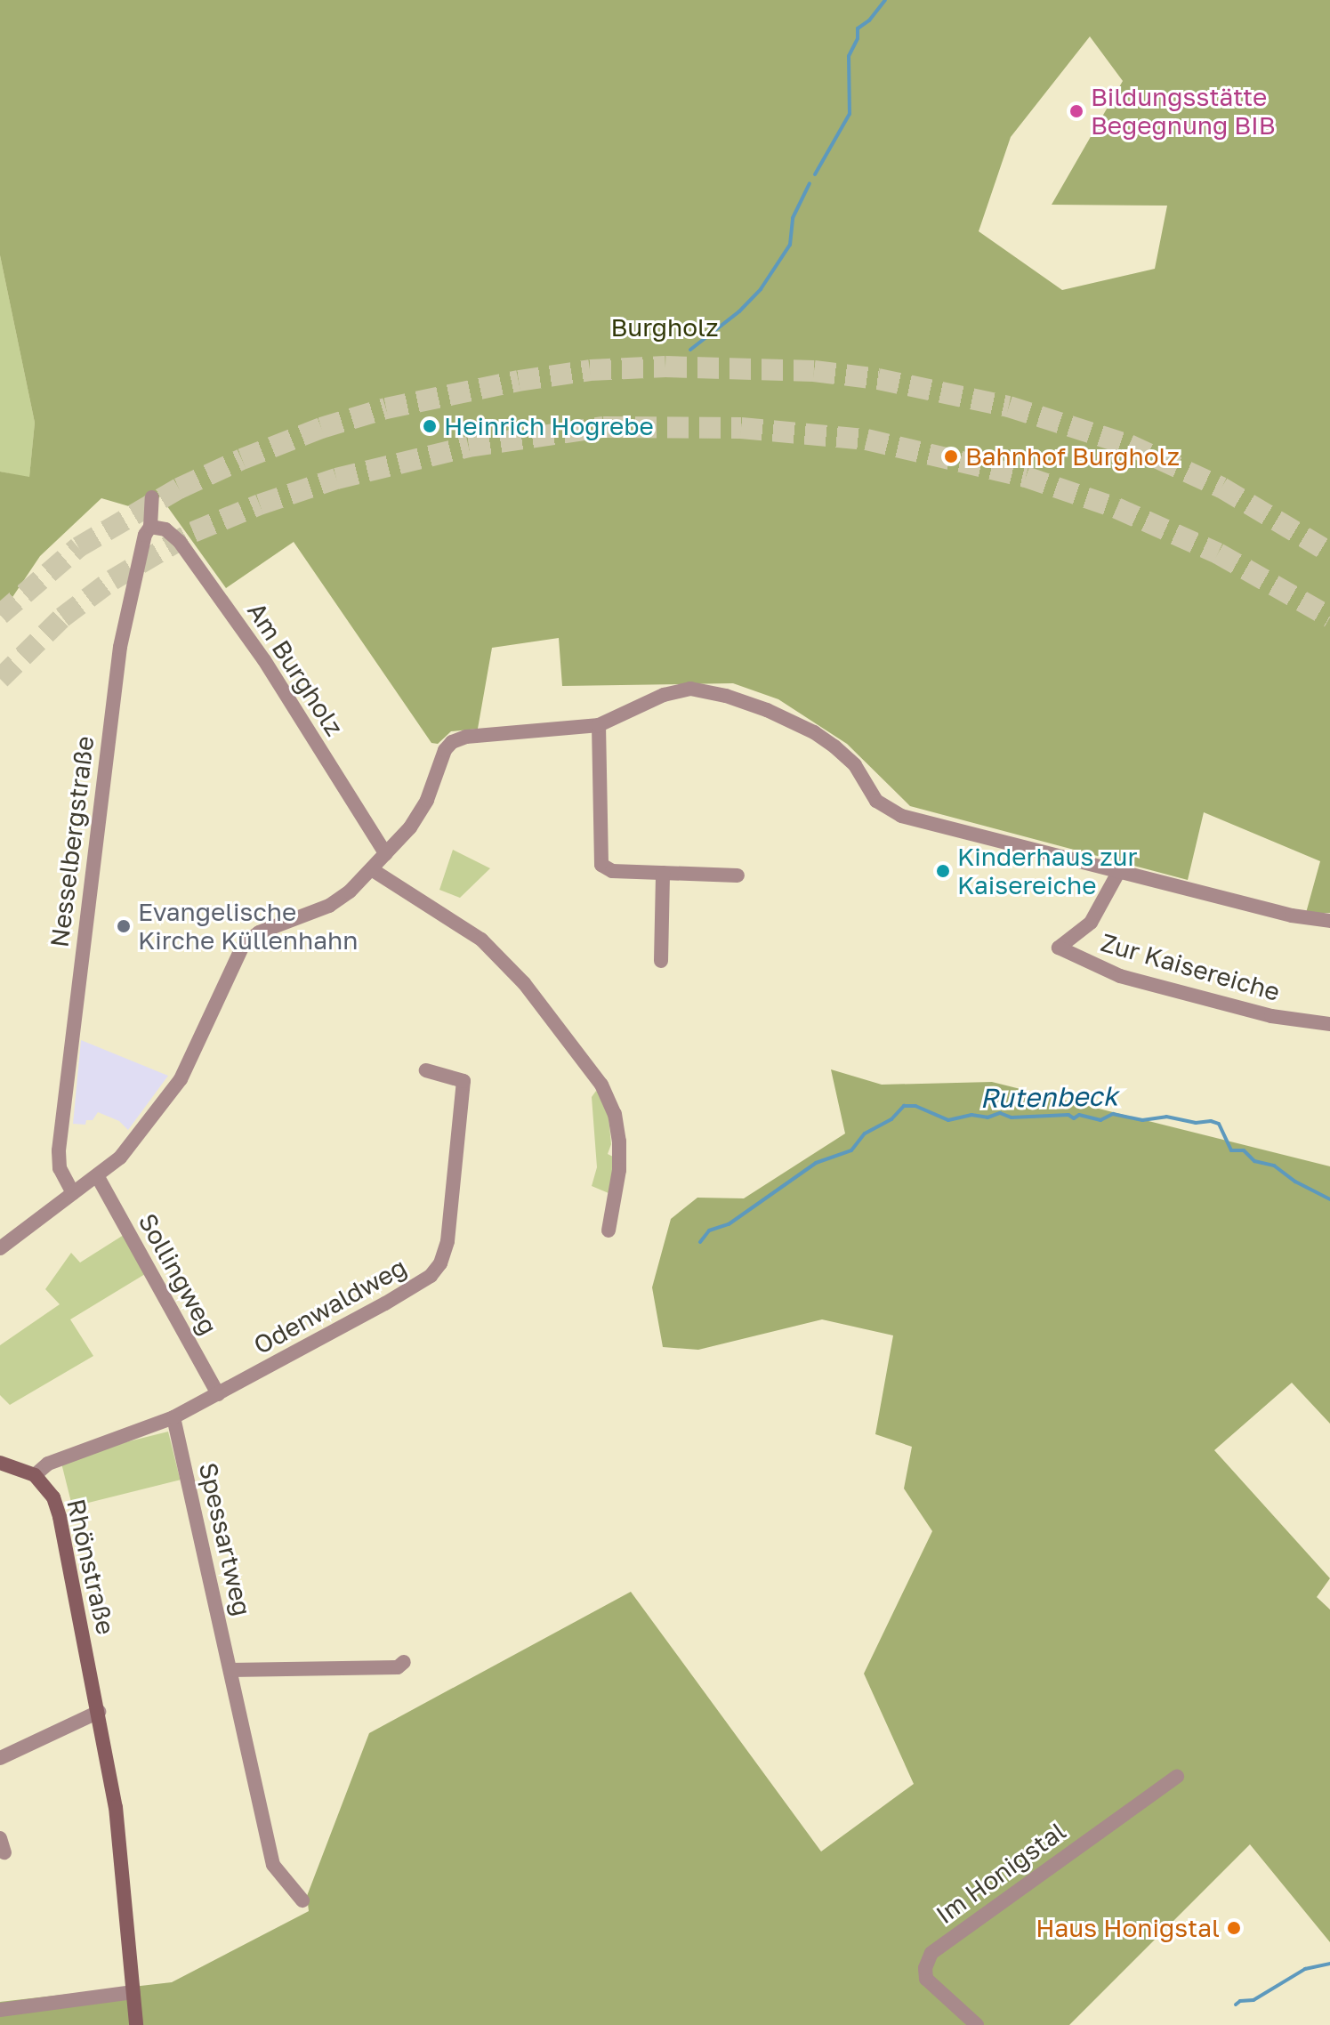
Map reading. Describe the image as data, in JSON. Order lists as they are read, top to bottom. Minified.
{"streets":{"street":["Am Burgholz","Nesselbergstraße","Zur Kaisereiche","Sollingweg","Odenwaldweg","Spessartweg","Rhönstraße","Im Honigstal"]},"crossings":[["Am Burgholz","Nesselbergstraße"],["Sollingweg","Odenwaldweg"],["Odenwaldweg","Spessartweg"],["Odenwaldweg","Rhönstraße"]],"water":["Rutenbeck"],"parks":["Burgholz"],"places":["Bildungsstätte Begegnung BIB","Heinrich Hogrebe","Bahnhof Burgholz","Kinderhaus zur Kaisereiche","Evangelische Kirche Küllenhahn","Haus Honigstal"]}
